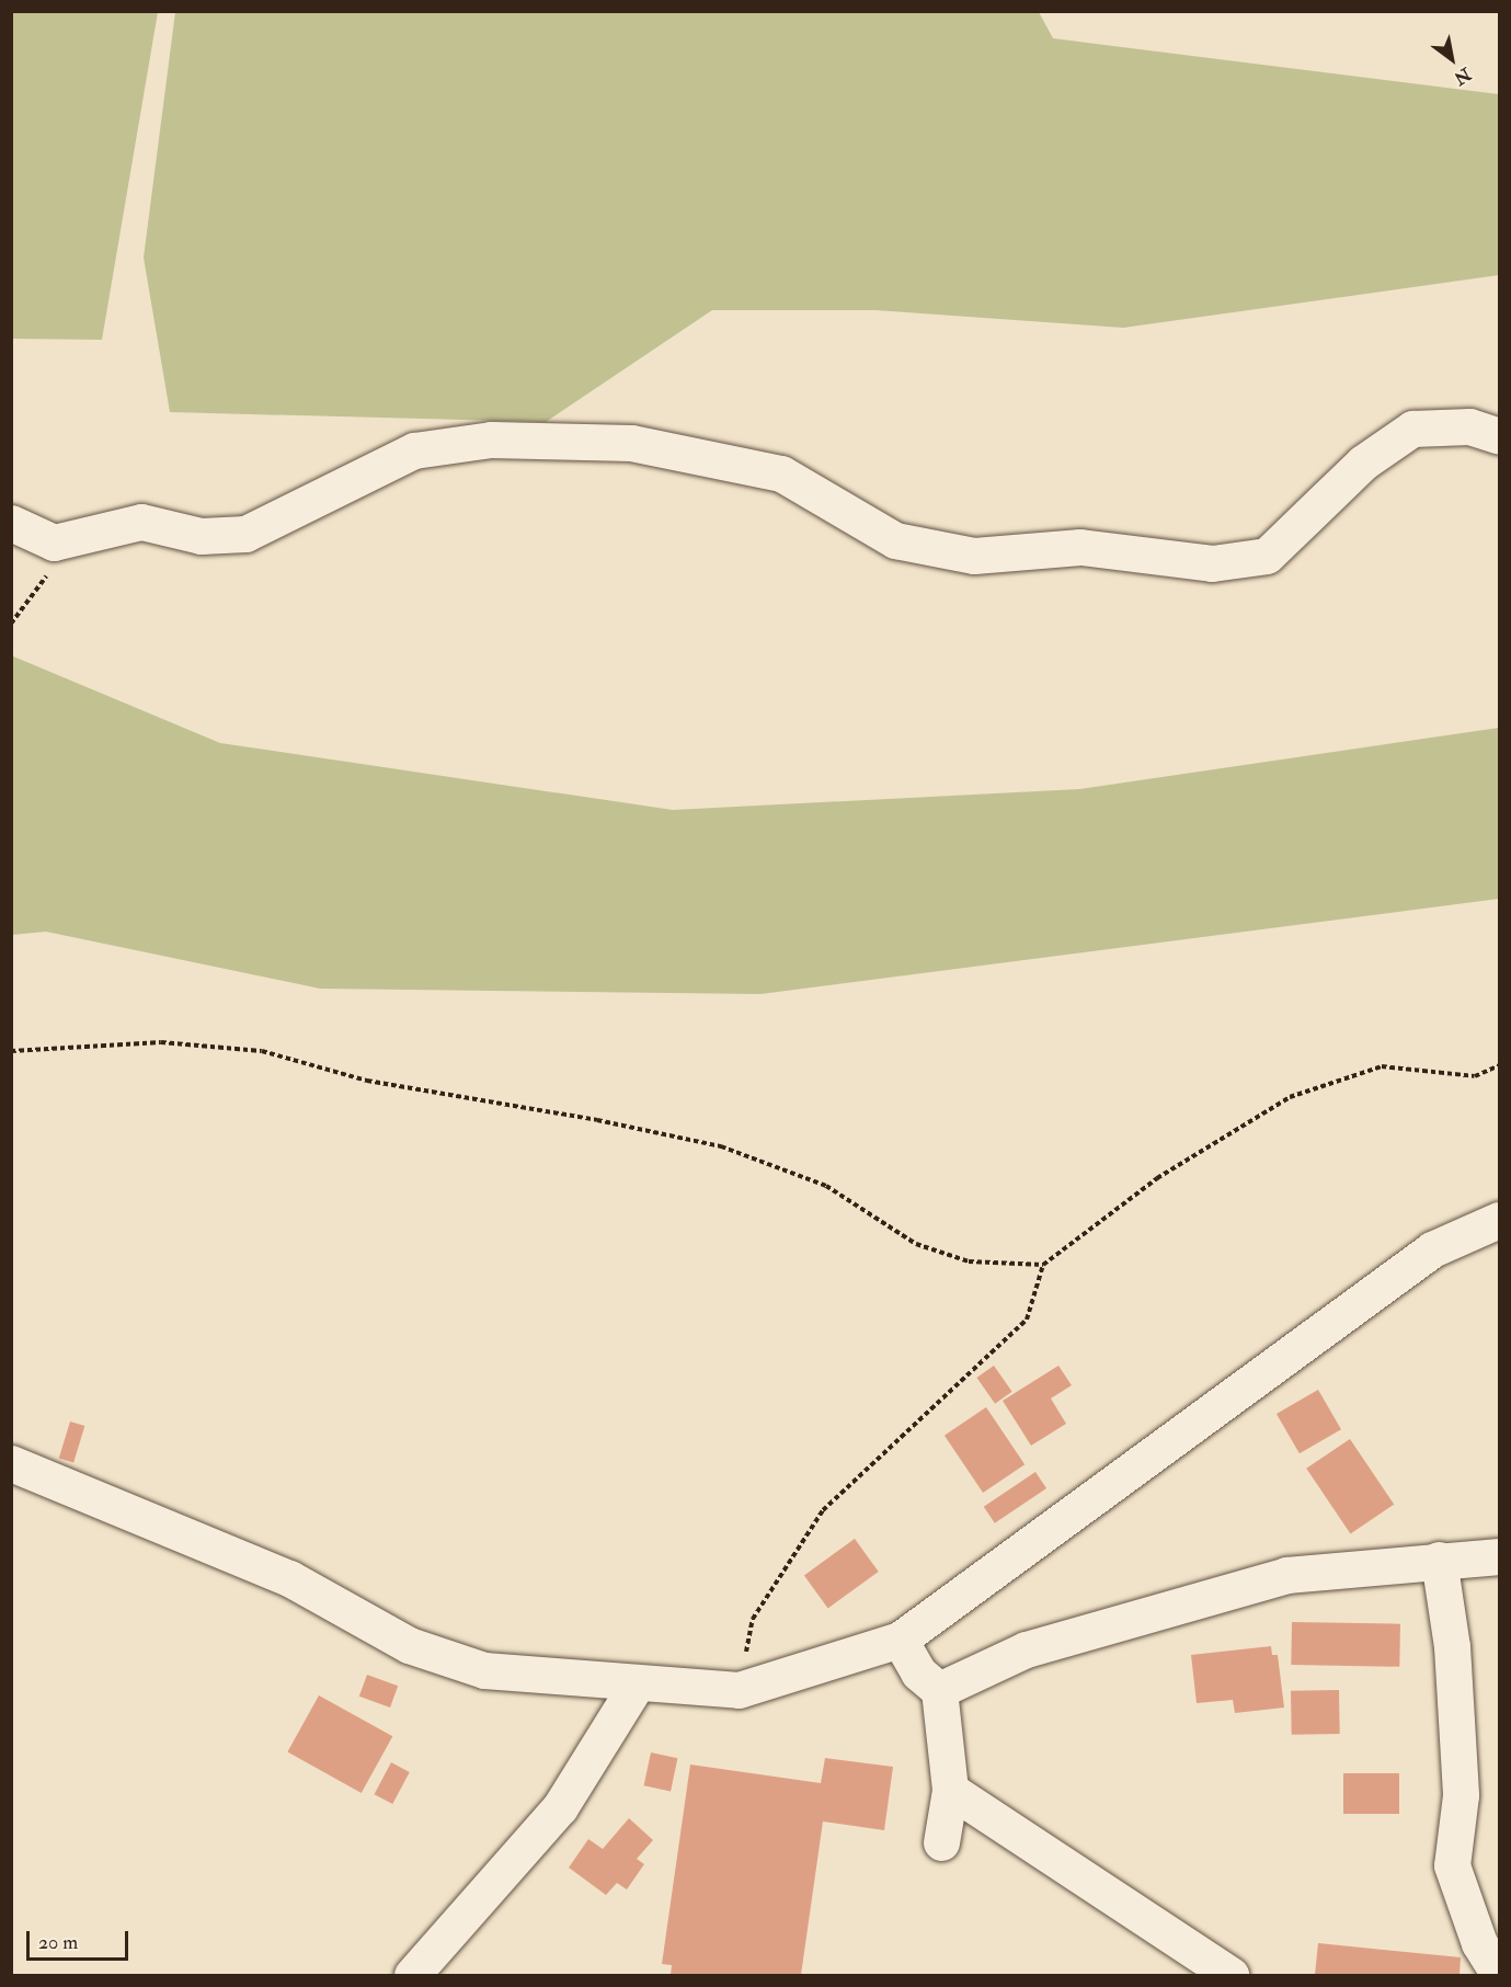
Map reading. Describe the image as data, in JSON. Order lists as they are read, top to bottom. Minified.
{"scale_bar":"20 m","north":"bottom right"}
